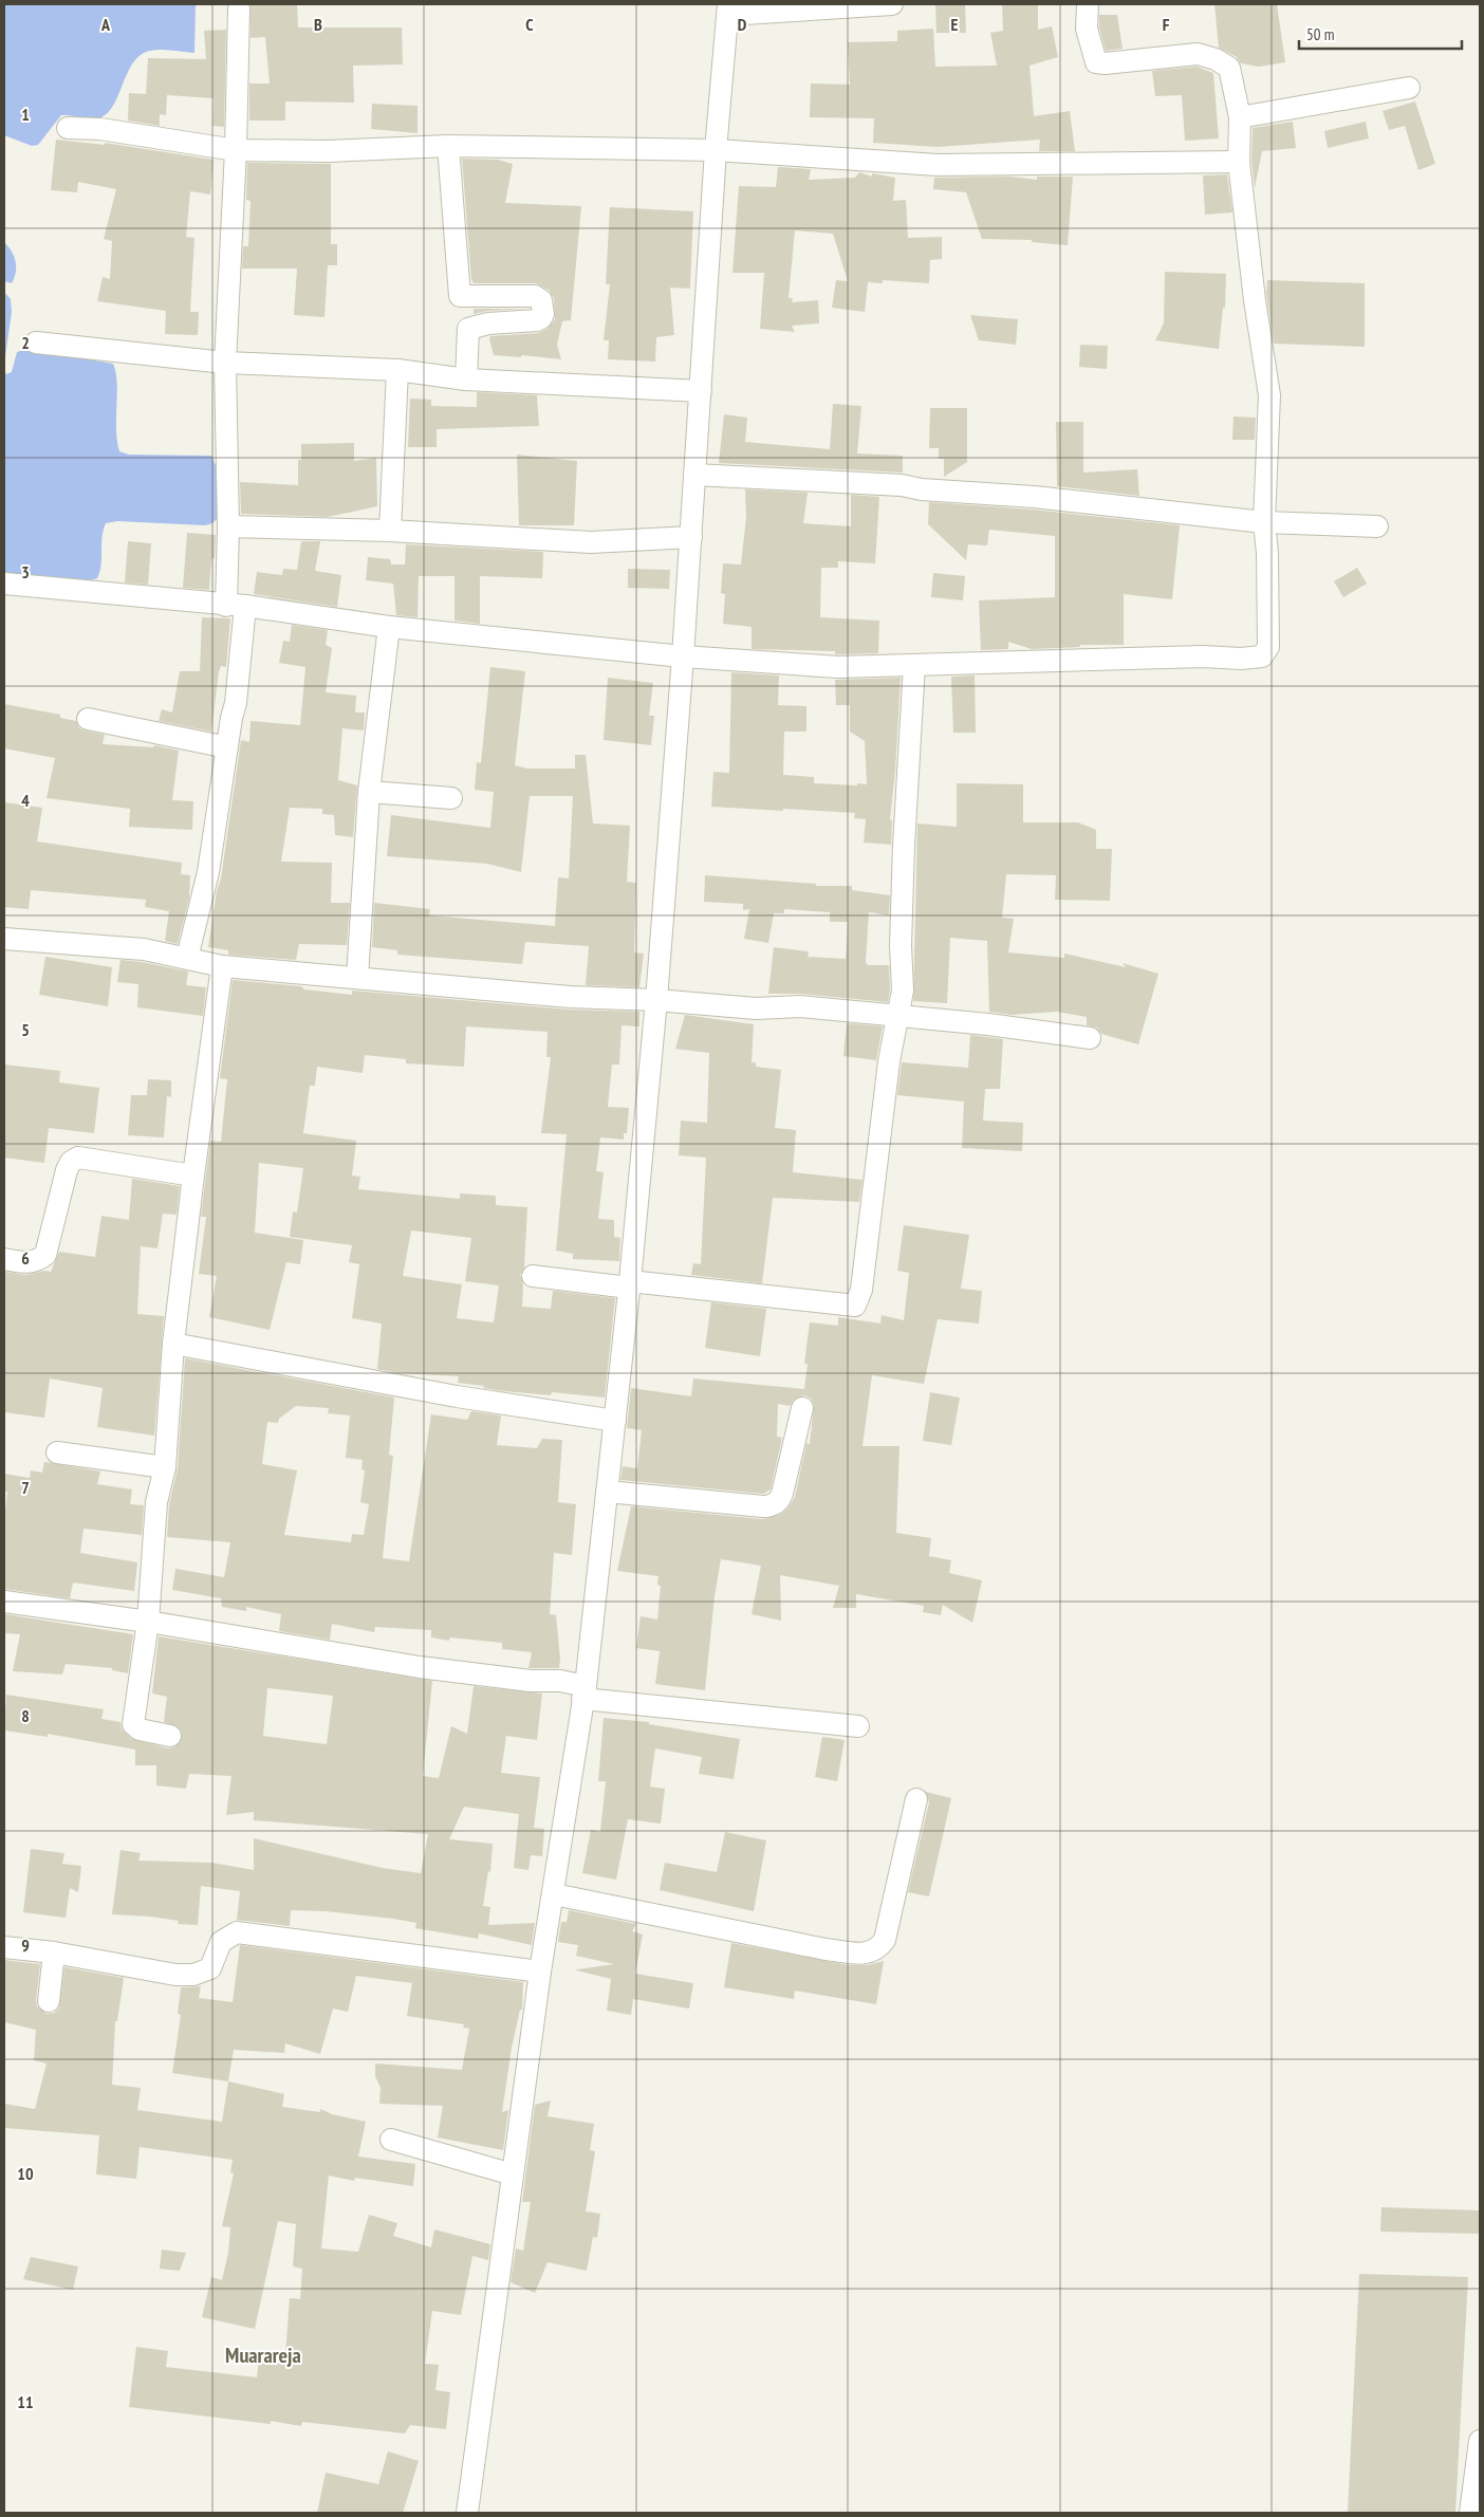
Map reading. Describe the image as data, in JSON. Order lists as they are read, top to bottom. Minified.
{"districts":["Muarareja"],"scale_bar":"50 m","grid":{"columns":["A","B","C","D","E","F"],"rows":["1","2","3","4","5","6","7","8","9","10","11"]}}
